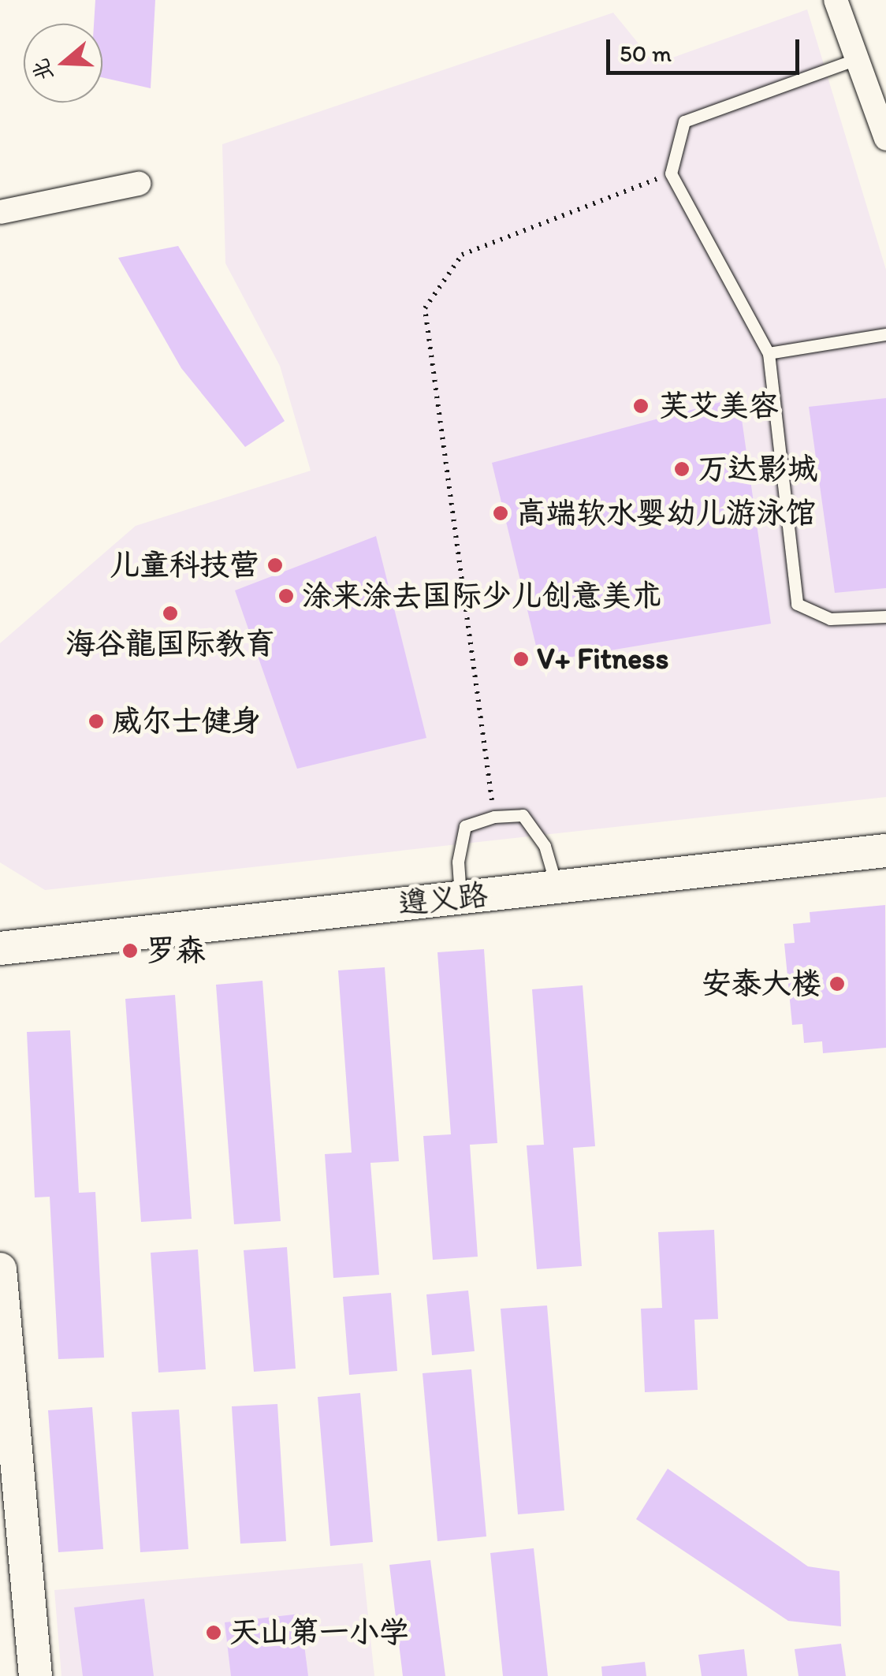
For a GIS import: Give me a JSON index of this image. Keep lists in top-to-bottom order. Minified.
{"streets":{"street":["遵义路"]},"places":["芙艾美容","万达影城","高端软水婴幼儿游泳馆","儿童科技营","涂来涂去国际少儿创意美术","海谷龍国际教育","V+ Fitness","威尔士健身","罗森","安泰大楼","天山第一小学"],"scale_bar":"50 m","north":"left"}
